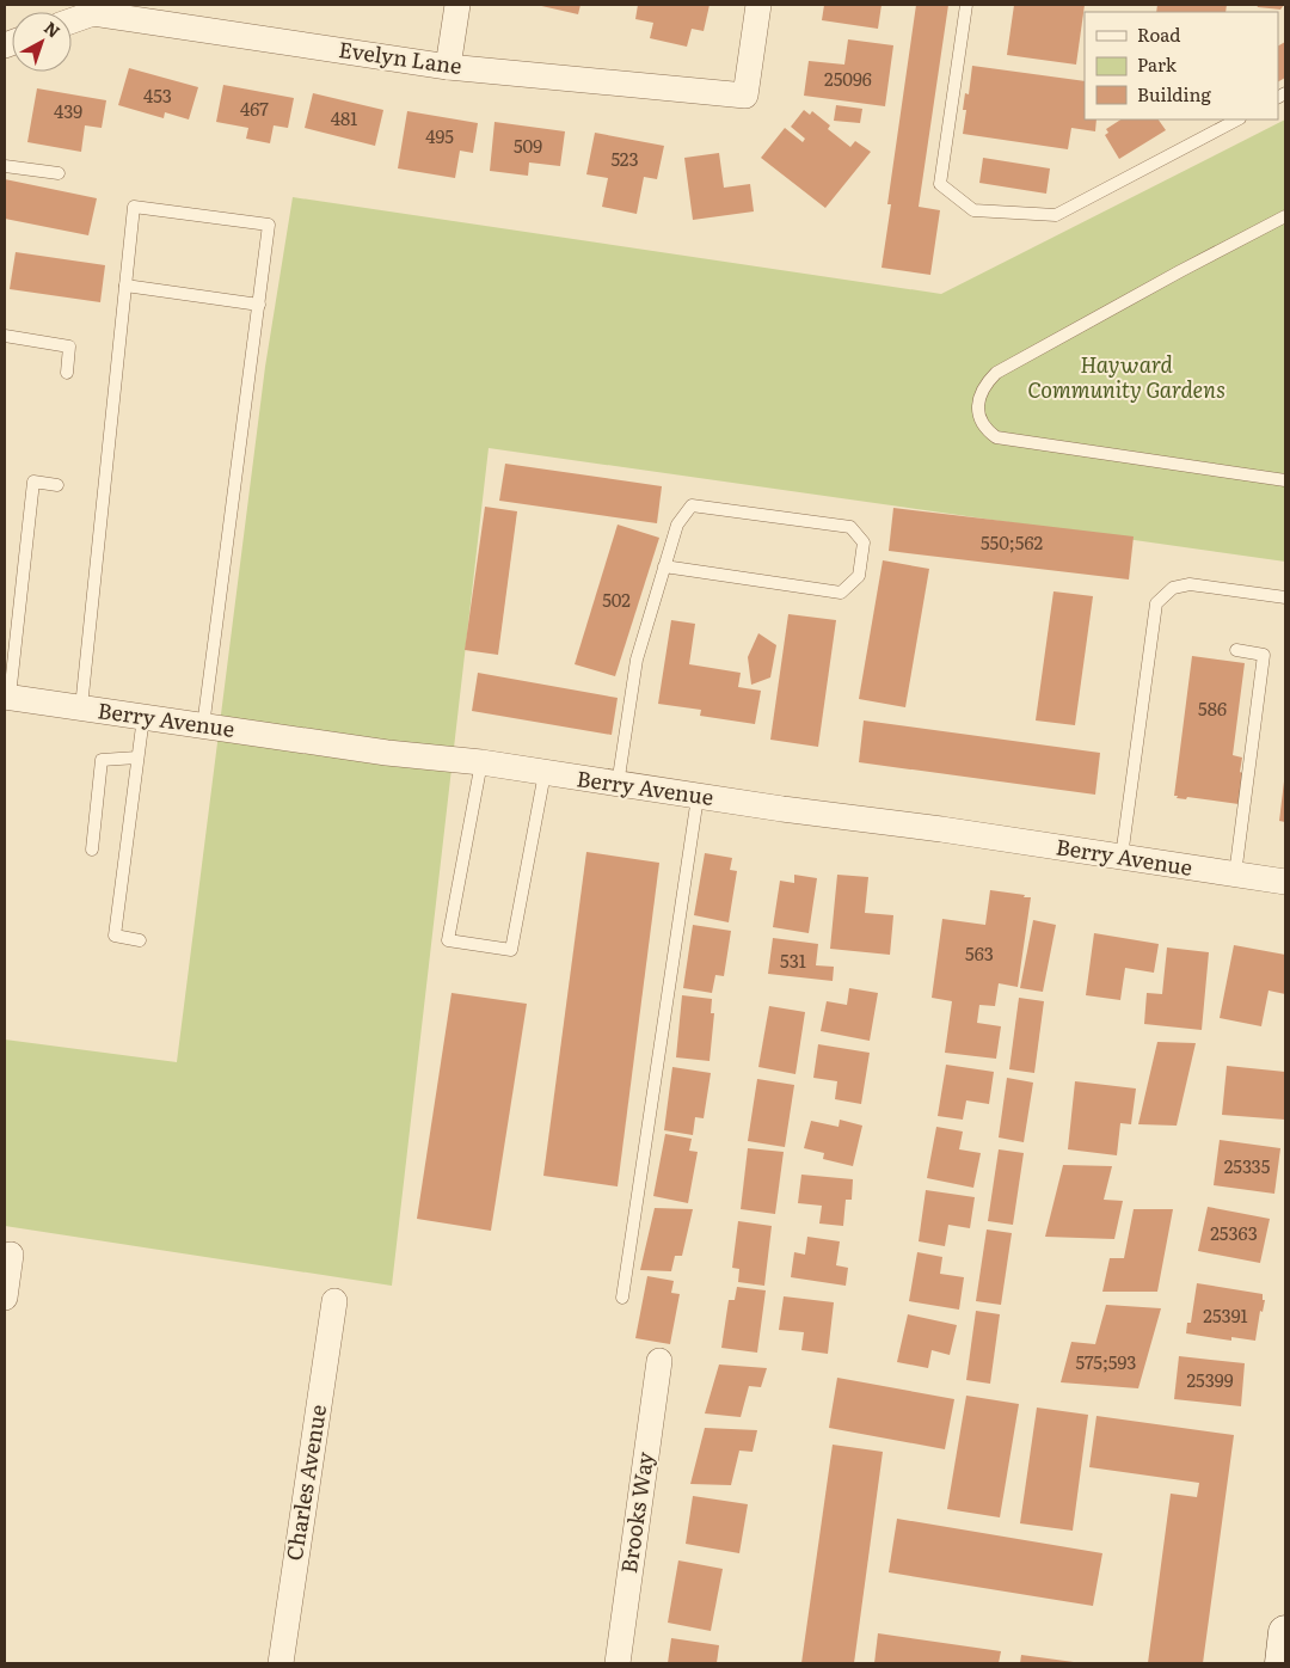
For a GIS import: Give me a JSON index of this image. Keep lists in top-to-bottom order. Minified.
{"streets":{"street":["Evelyn Lane","Berry Avenue","Charles Avenue","Brooks Way"]},"parks":["Hayward Community Gardens"],"house_numbers":["25096","453","467","439","481","495","509","523","550;562","502","586","563","531","25335","25363","25391","575;593","25399"],"legend":["Road","Park","Building"],"north":"top right"}
